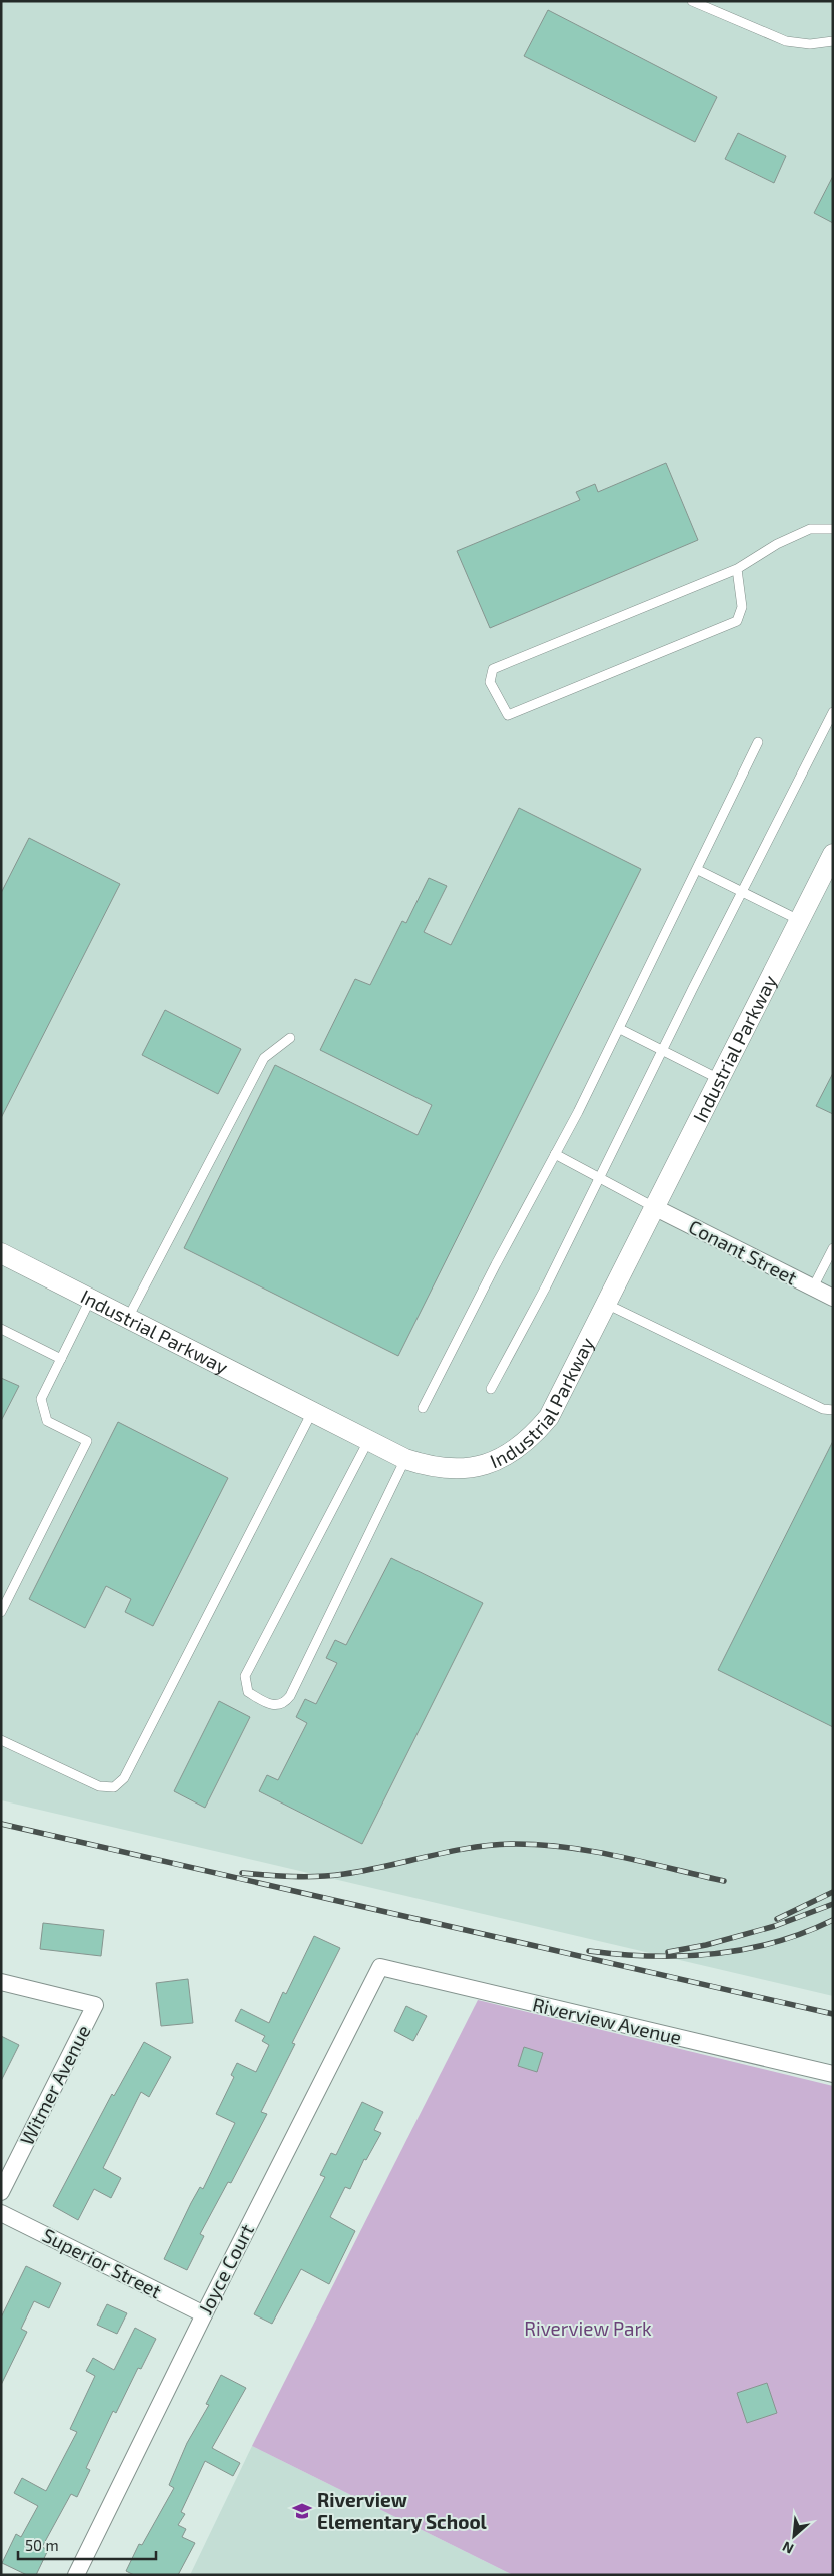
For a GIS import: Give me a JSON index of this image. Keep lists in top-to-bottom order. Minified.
{"streets":{"street":["Industrial Parkway","Conant Street","Riverview Avenue","Witmer Avenue","Superior Street","Joyce Court"]},"crossings":[["Industrial Parkway","Conant Street"],["Riverview Avenue","Joyce Court"],["Superior Street","Joyce Court"]],"parks":["Riverview Park"],"places":{"school or university":["Riverview Elementary School"]},"scale_bar":"50 m","north":"bottom left"}
